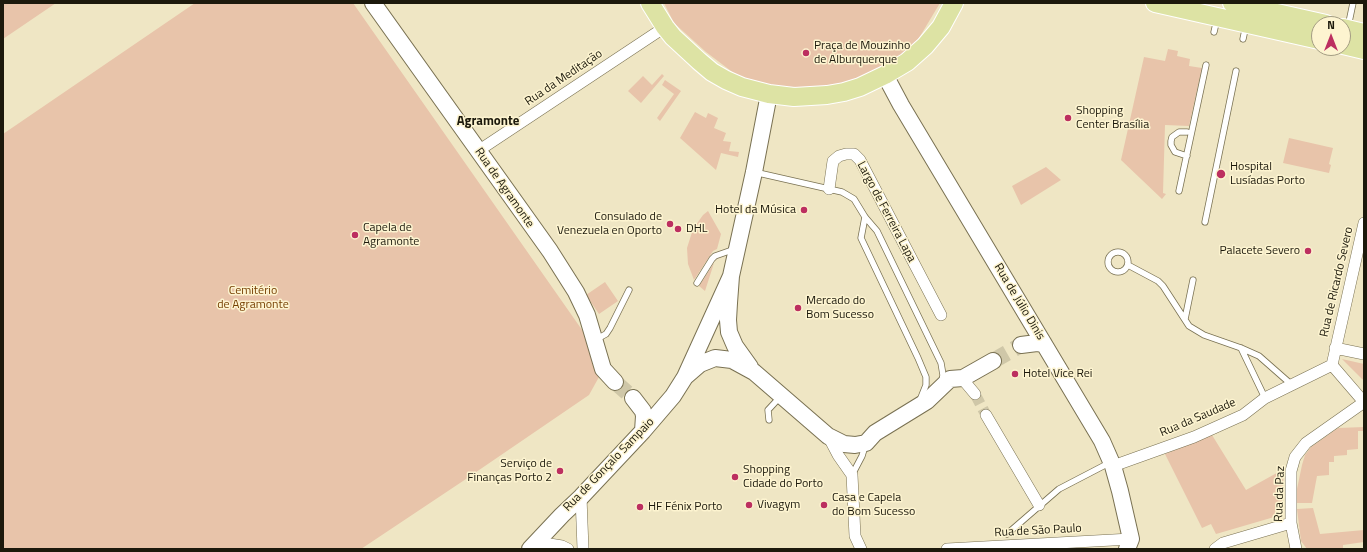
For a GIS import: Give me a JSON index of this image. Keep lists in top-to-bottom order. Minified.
{"streets":{"main road":["Rua de Agramonte","Rua de Júlio Dinis","Rua de Gonçalo Sampaio"],"street":["Rua da Meditação","Largo de Ferreira Lapa","Rua de Ricardo Severo","Rua da Saudade","Rua da Paz","Rua de São Paulo"]},"crossings":[["Rua da Meditação","Rua de Agramonte"],["Rua de Ricardo Severo","Rua da Saudade"],["Rua de Júlio Dinis","Rua da Saudade"],["Rua de Júlio Dinis","Rua de São Paulo"]],"districts":["Agramonte"],"parks":["Cemitério de Agramonte"],"places":["Praça de Mouzinho de Alburquerque","Shopping Center Brasília","Hospital Lusíadas Porto","Hotel da Música","Consulado de Venezuela en Oporto","DHL","Capela de Agramonte","Palacete Severo","Mercado do Bom Sucesso","Hotel Vice Rei","Serviço de Finanças Porto 2","Shopping Cidade do Porto","Vivagym","Casa e Capela do Bom Sucesso","HF Fénix Porto"],"north":"top"}
